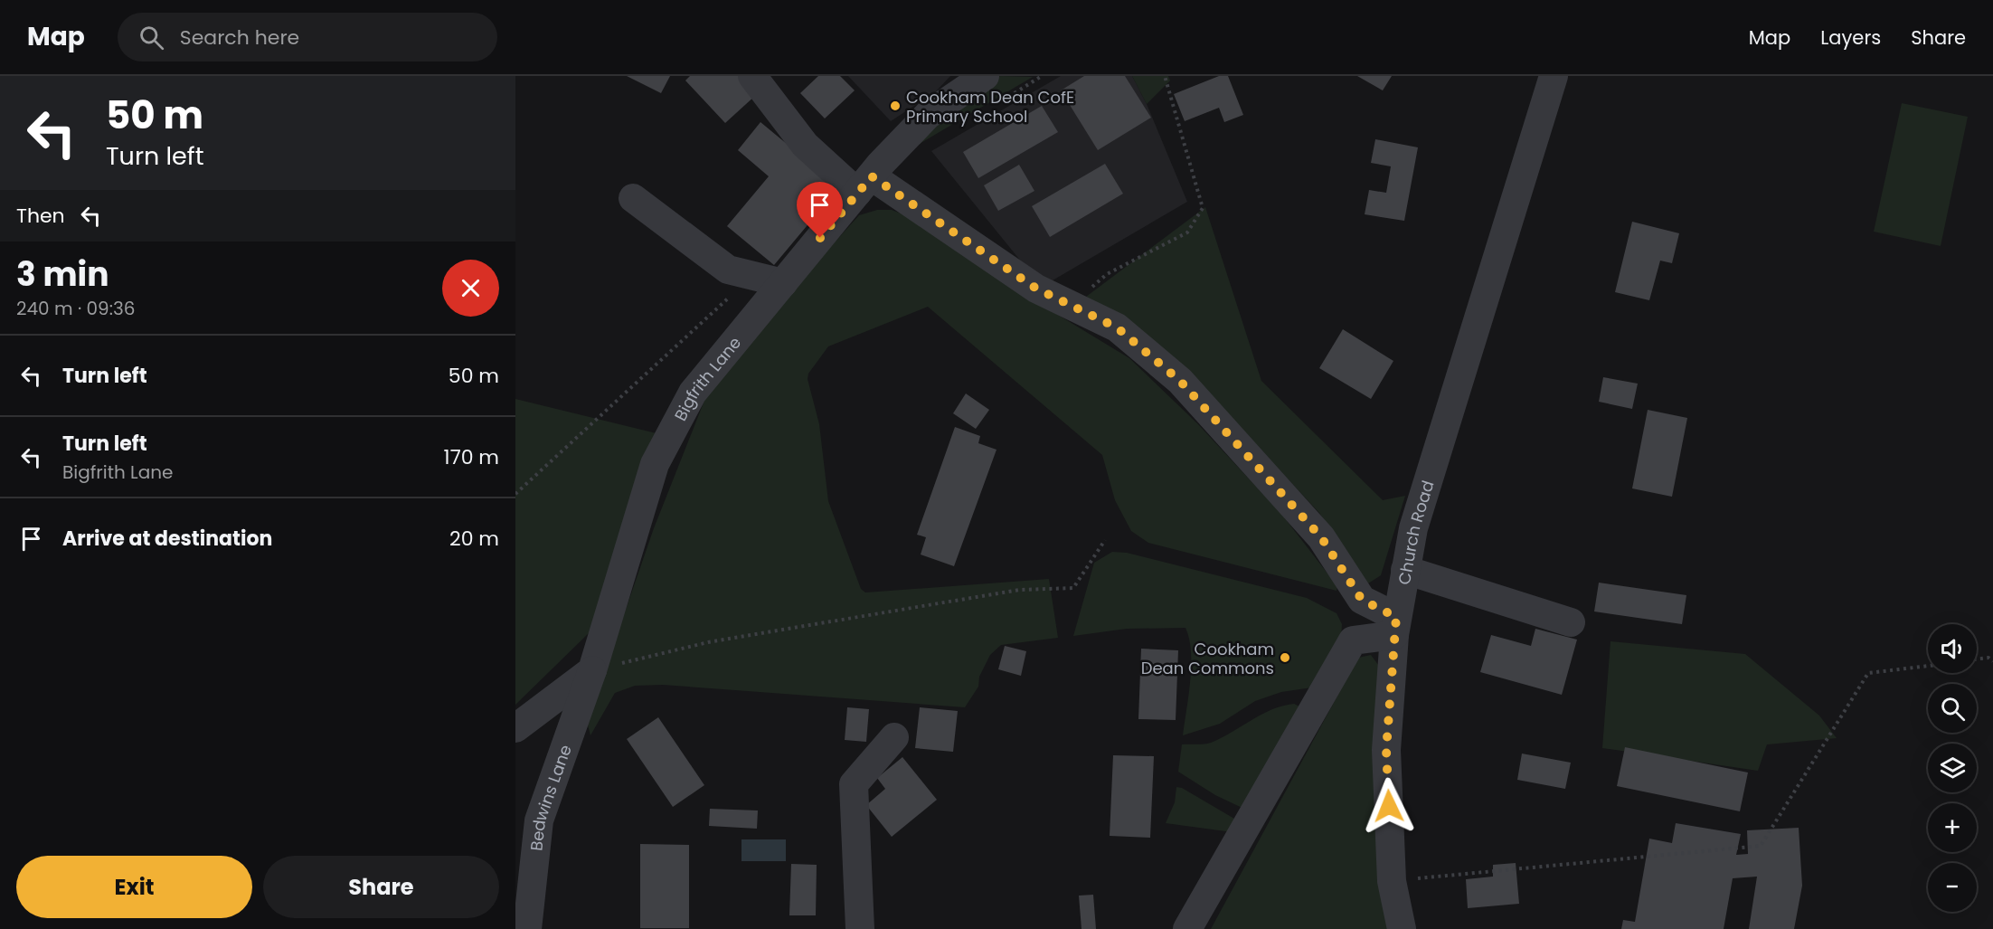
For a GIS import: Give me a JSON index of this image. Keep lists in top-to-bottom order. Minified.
{"streets":{"street":["Bigfrith Lane","Church Road","Bedwins Lane"]},"crossings":[["Bigfrith Lane","Bedwins Lane"]],"places":["Cookham Dean CofE Primary School","Cookham Dean Commons"],"page":{"header":"Map","search":"Search here","nav":["Map","Layers","Share"],"turn":["50 m","Turn left"],"then":"Then","heading":["3 min","240 m · 09:36"],"list":[{"name":"Turn left","value":"50 m"},{"name":"Turn left","note":"Bigfrith Lane","value":"170 m"},{"name":"Arrive at destination","value":"20 m"}],"map_buttons":["+","−"],"buttons":["Exit","Share"]}}
